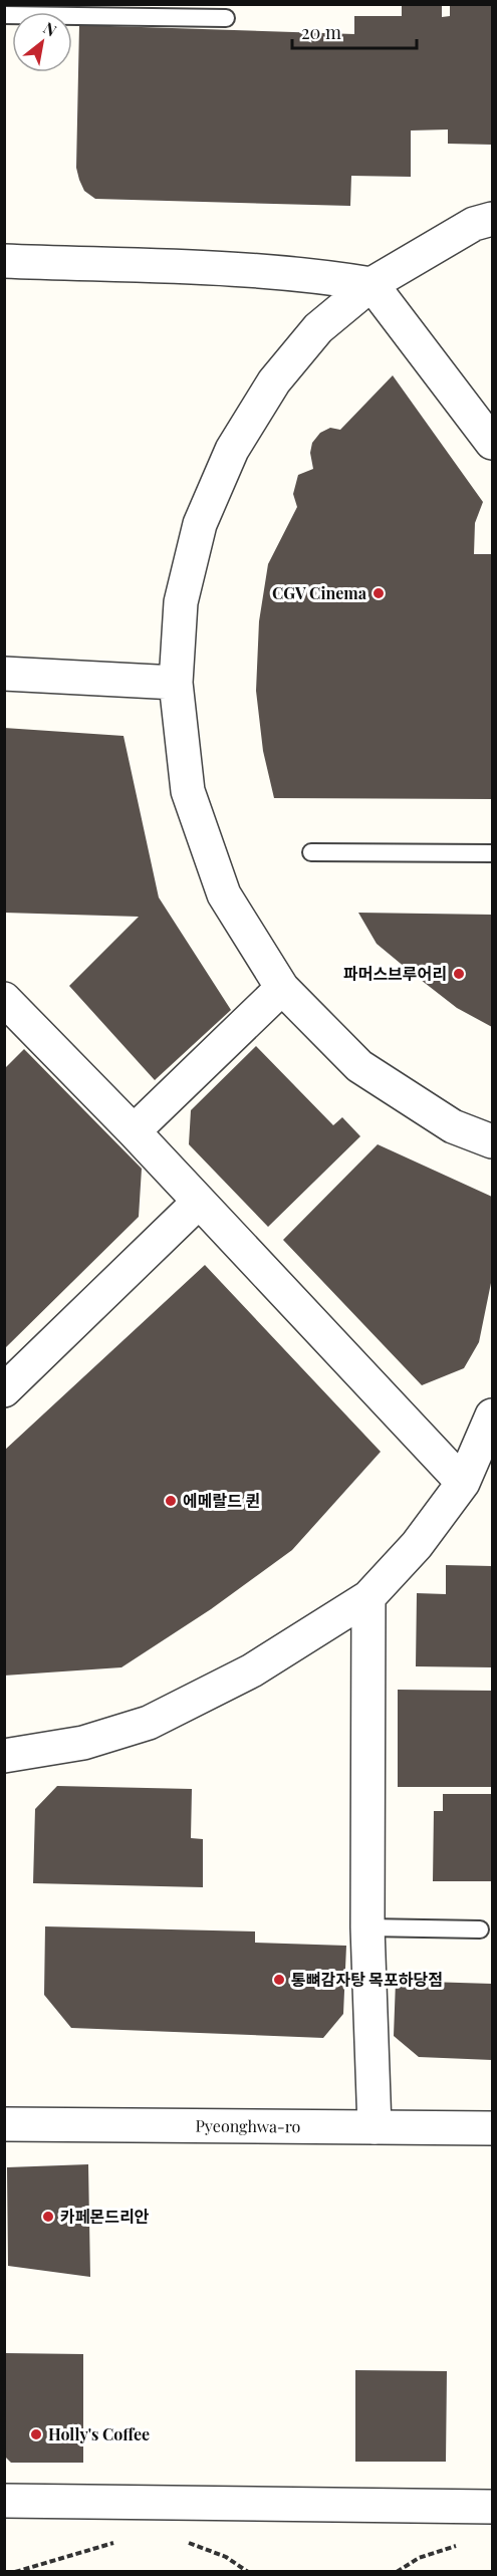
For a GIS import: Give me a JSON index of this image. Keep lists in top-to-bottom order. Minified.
{"streets":{"street":["Pyeonghwa-ro"]},"places":["CGV Cinema","파머스브루어리","에메랄드 퀸","통뼈감자탕 목포하당점","카페몬드리안","Holly's Coffee"],"scale_bar":"20 m","north":"top right"}
